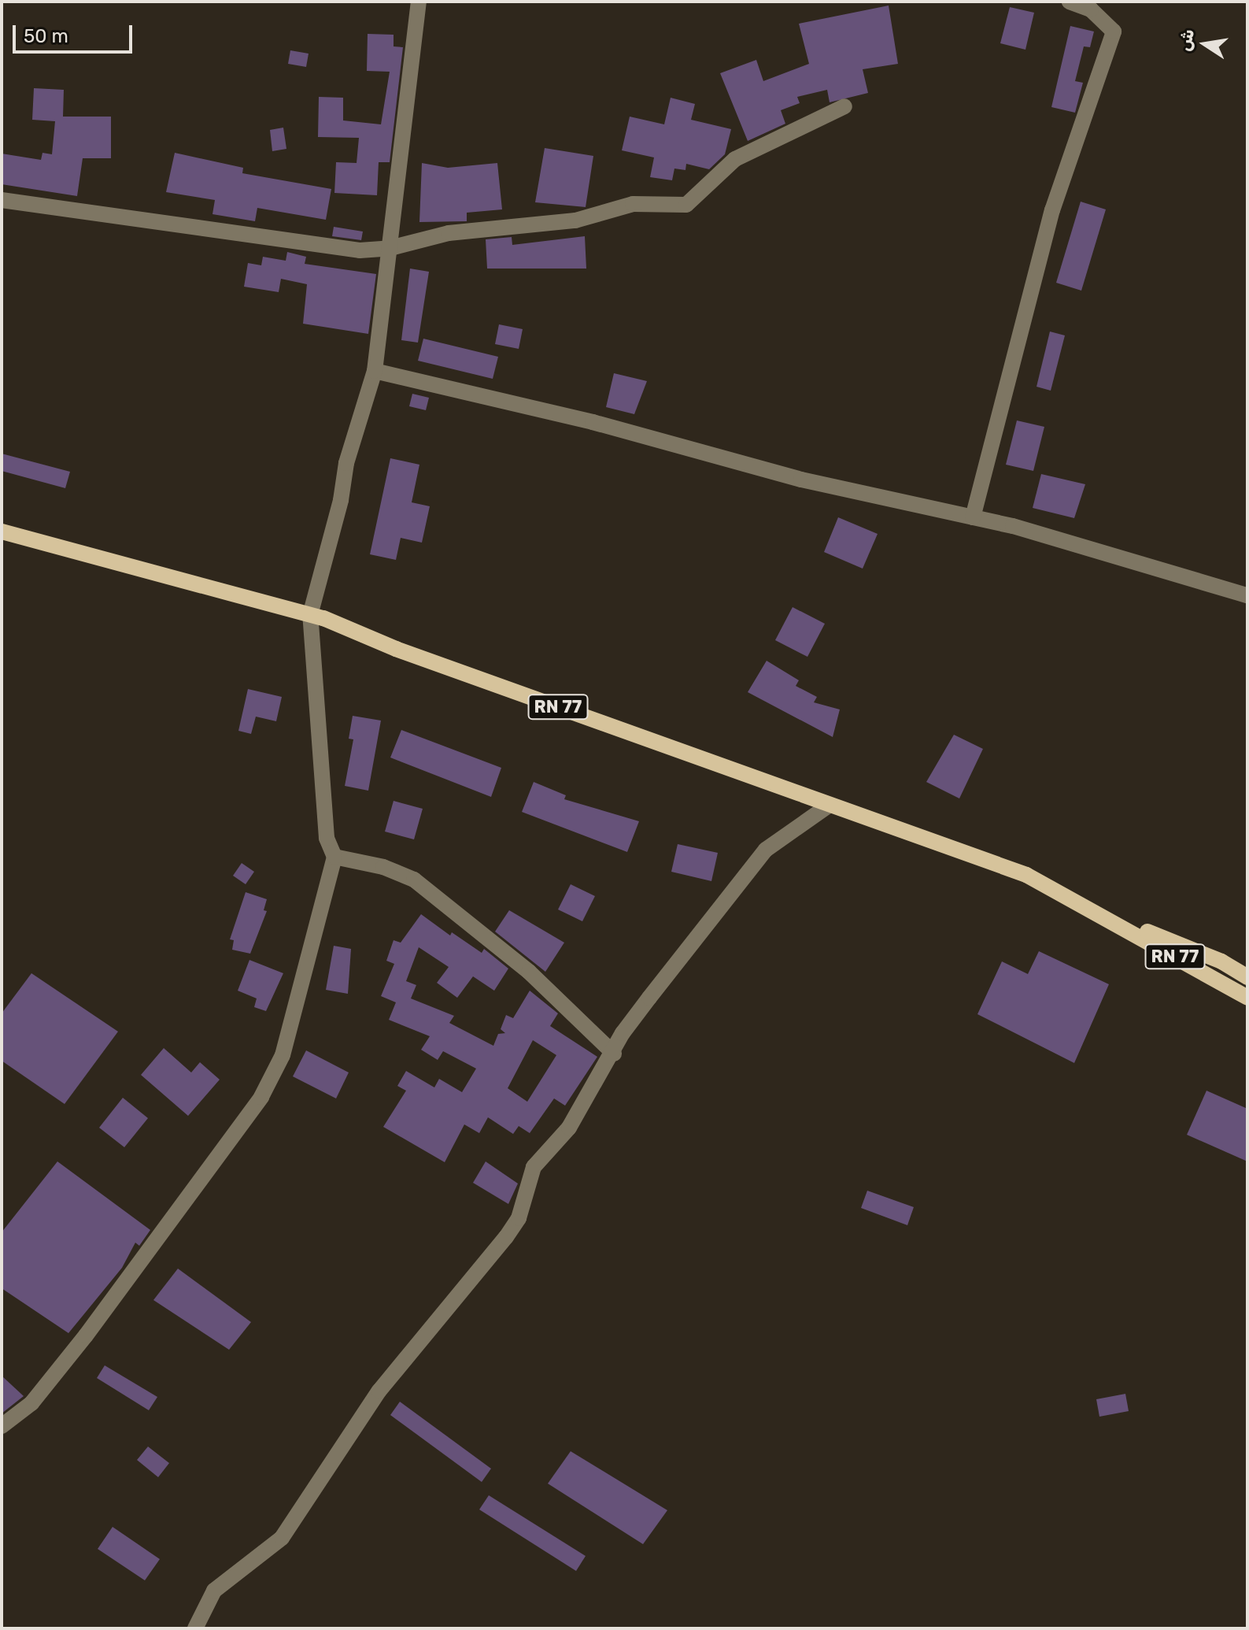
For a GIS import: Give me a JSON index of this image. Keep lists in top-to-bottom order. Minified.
{"streets":{"main road":["RN 77"]},"scale_bar":"50 m","north":"left"}
